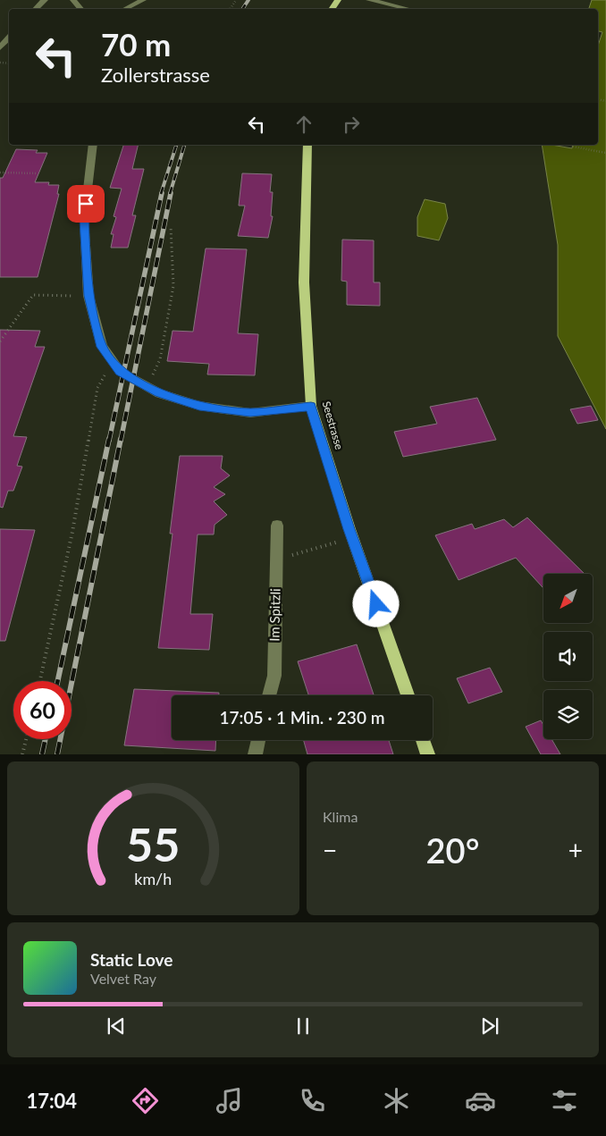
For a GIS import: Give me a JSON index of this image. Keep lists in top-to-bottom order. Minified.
{"streets":{"main road":["Seestrasse"],"street":["Im Spitzli"]},"north":"bottom left","page":{"turn":["70 m","Zollerstrasse"],"limit":"60","trip":"17:05 · 1 Min. · 230 m","tile":"Klima","heat":["−","20°","+"],"song":["Static Love","Velvet Ray"],"tabs":"17:04","gauge":["55","km/h"]}}
